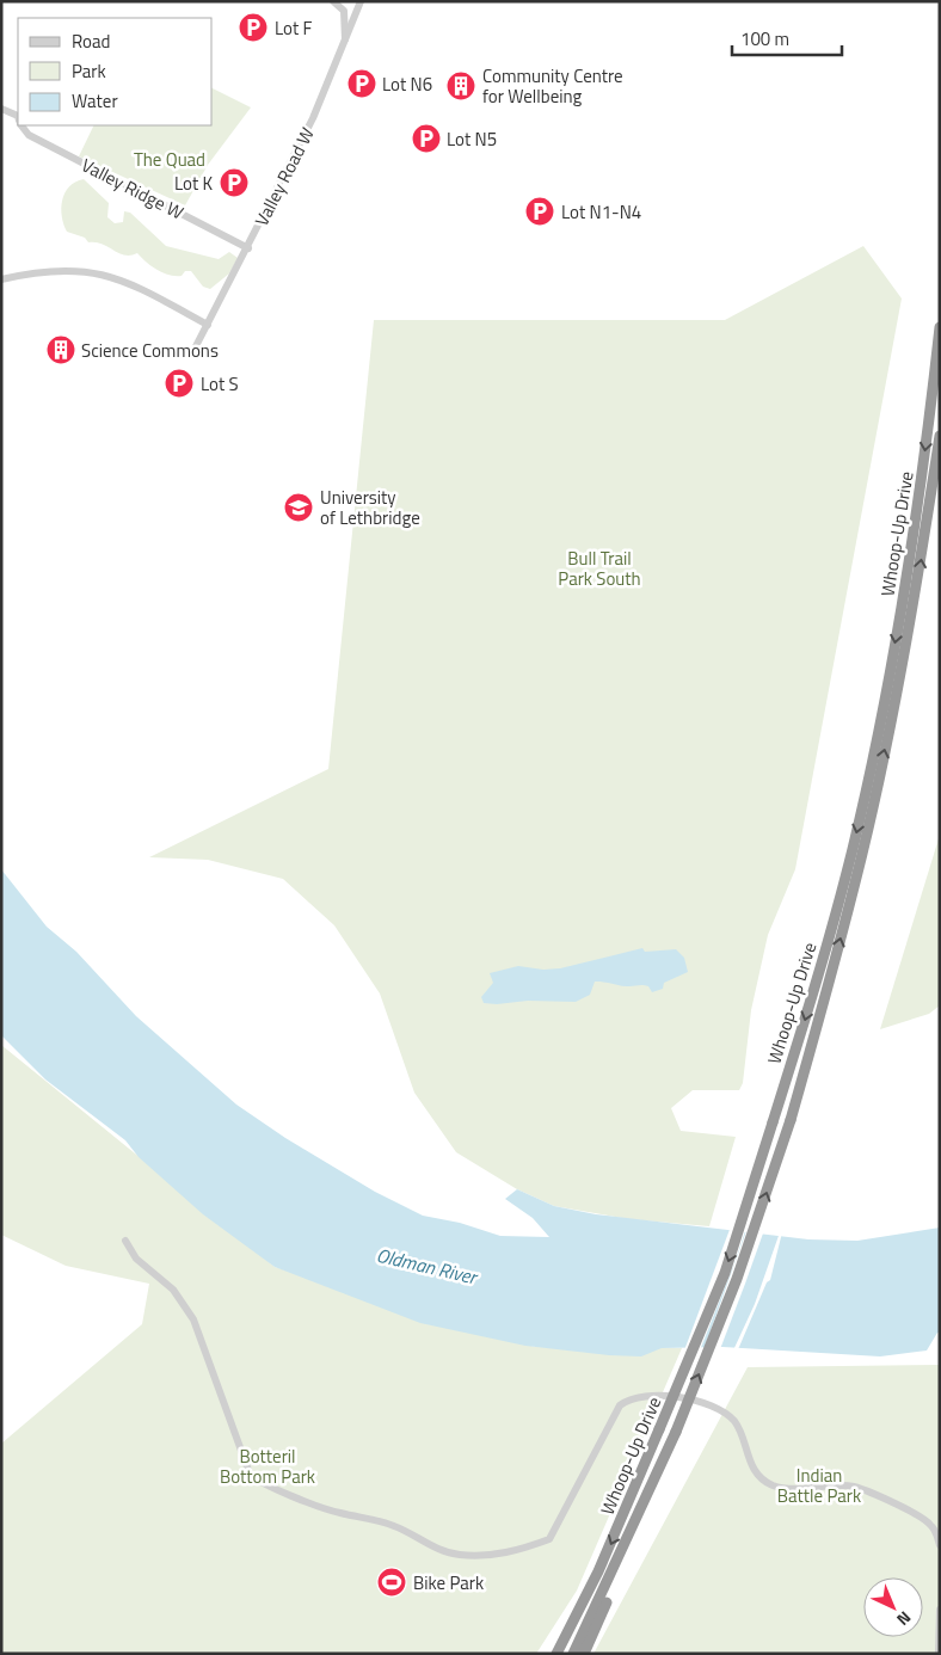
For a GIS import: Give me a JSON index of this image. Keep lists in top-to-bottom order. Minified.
{"streets":{"highway":["Whoop-Up Drive"],"street":["Valley Road W","Valley Ridge W"]},"crossings":[["Valley Road W","Valley Ridge W"]],"water":["Oldman River"],"parks":["The Quad","Bull Trail Park South","Botteril Bottom Park","Indian Battle Park"],"places":{"parking":["Lot F","Lot N6","Lot N5","Lot K","Lot N1-N4","Lot S"],"building":["Community Centre for Wellbeing","Science Commons"],"school or university":["University of Lethbridge"],"sports":["Bike Park"]},"legend":["Road","Park","Water"],"scale_bar":"100 m","north":"bottom right"}
